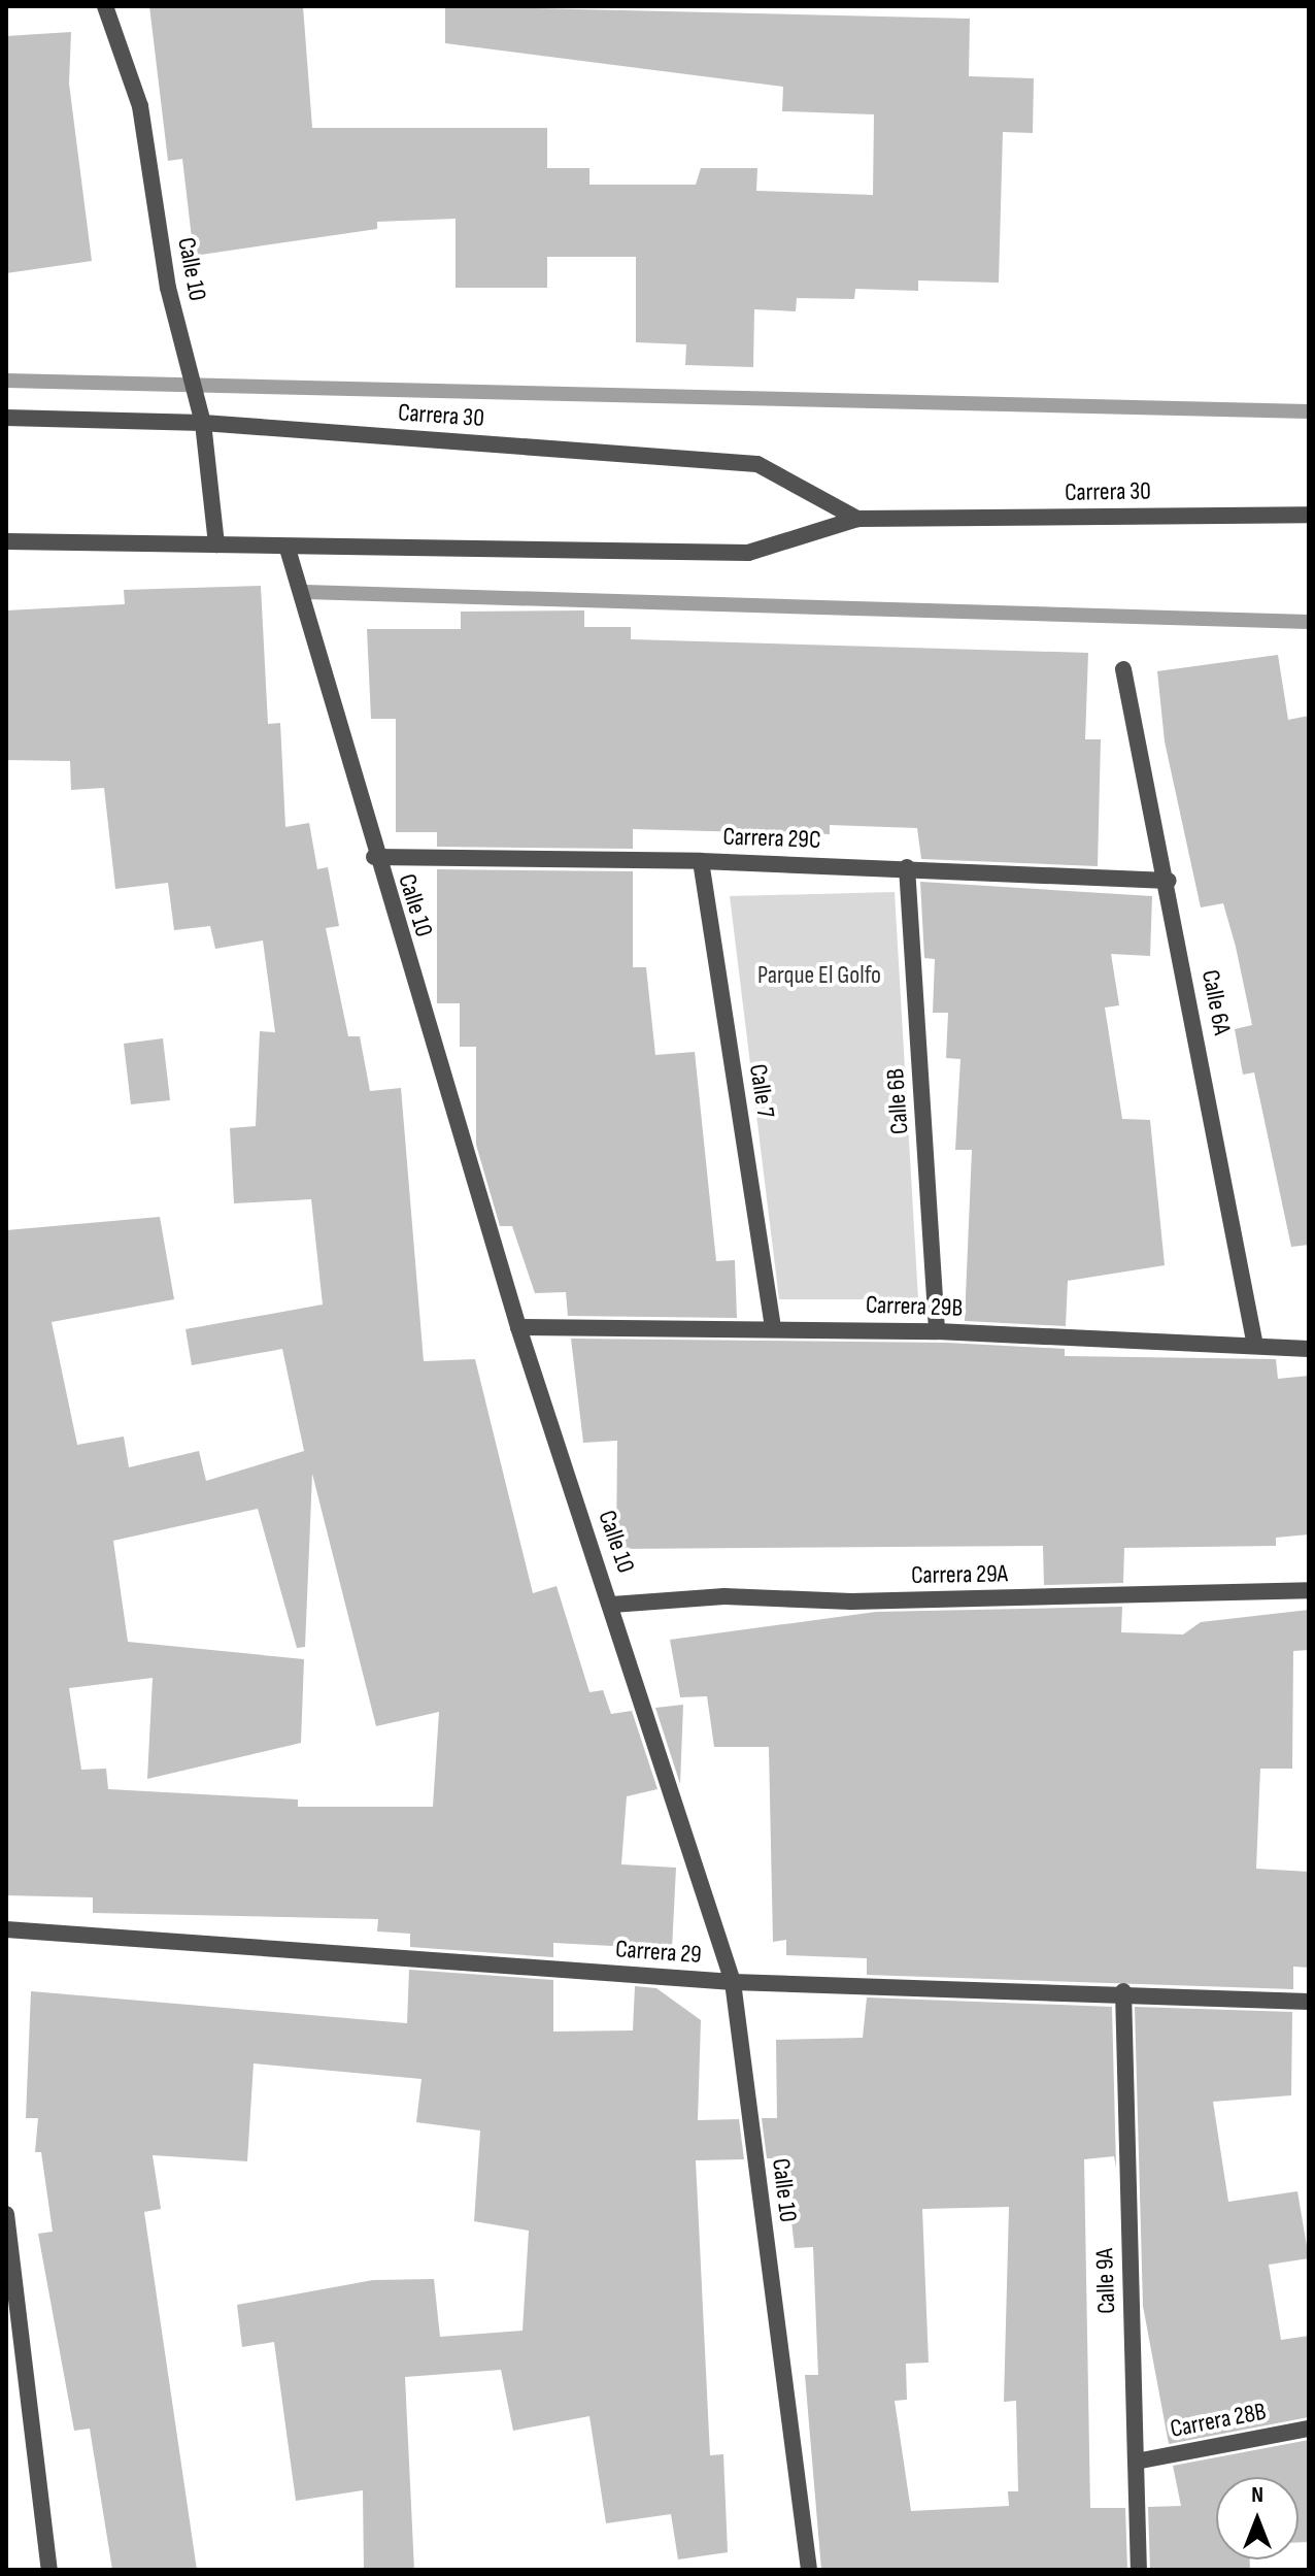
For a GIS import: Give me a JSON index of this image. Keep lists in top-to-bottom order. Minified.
{"streets":{"street":["Calle 10","Carrera 30","Carrera 29C","Calle 6A","Calle 7","Calle 6B","Carrera 29B","Carrera 29A","Carrera 29","Calle 9A","Carrera 28B"]},"crossings":[["Calle 10","Carrera 30"],["Calle 10","Carrera 29C"],["Calle 10","Carrera 29B"],["Calle 10","Carrera 29A"],["Calle 10","Carrera 29"],["Carrera 29C","Calle 6A"],["Carrera 29C","Calle 7"],["Carrera 29C","Calle 6B"],["Calle 6A","Carrera 29B"],["Calle 7","Carrera 29B"],["Calle 6B","Carrera 29B"],["Carrera 29","Calle 9A"],["Calle 9A","Carrera 28B"]],"parks":["Parque El Golfo"],"north":"top"}
